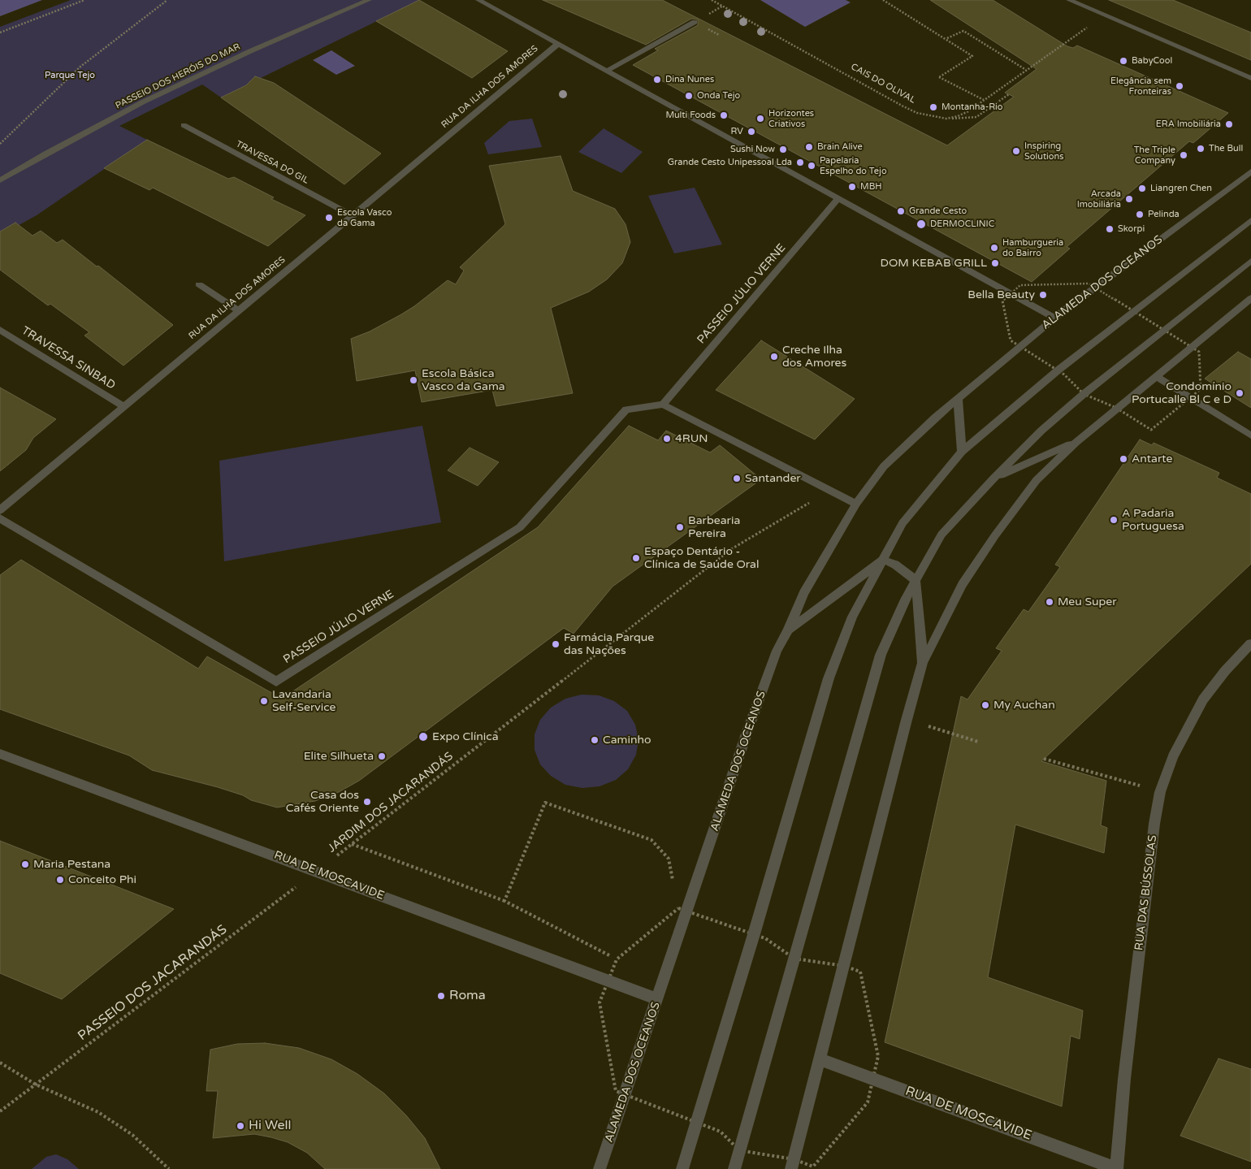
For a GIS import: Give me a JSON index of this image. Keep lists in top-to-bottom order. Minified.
{"streets":{"street":["PASSEIO DOS HERÓIS DO MAR","RUA DA ILHA DOS AMORES","TRAVESSA DO GIL","ALAMEDA DOS OCEANOS","PASSEIO JÚLIO VERNE","TRAVESSA SINBAD","RUA DE MOSCAVIDE","RUA DAS BÚSSOLAS"],"path":["CAIS DO OLIVAL","JARDIM DOS JACARANDÁS","PASSEIO DOS JACARANDÁS"]},"crossings":[["RUA DA ILHA DOS AMORES","TRAVESSA DO GIL"],["RUA DA ILHA DOS AMORES","TRAVESSA SINBAD"],["ALAMEDA DOS OCEANOS","RUA DE MOSCAVIDE"],["JARDIM DOS JACARANDÁS","RUA DE MOSCAVIDE"],["JARDIM DOS JACARANDÁS","PASSEIO DOS JACARANDÁS"],["RUA DE MOSCAVIDE","RUA DAS BÚSSOLAS"],["RUA DE MOSCAVIDE","PASSEIO DOS JACARANDÁS"]],"parks":["Parque Tejo"],"places":["BabyCool","Dina Nunes","Elegância sem Fronteiras","Onda Tejo","Montanha-Rio","Multi Foods","Horizontes Criativos","ERA Imobiliária","RV","Brain Alive","The Bull","Sushi Now","Inspiring Solutions","The Triple Company","Grande Cesto Unipessoal Lda","Papelaria Espelho do Tejo","MBH","Liangren Chen","Arcada Imobiliária","Grande Cesto","Pelinda","Escola Vasco da Gama","DERMOCLINIC","Skorpi","Hamburgueria do Bairro","DOM KEBAB GRILL","Bella Beauty","Creche Ilha dos Amores","Escola Básica Vasco da Gama","Condomínio Portucalle Bl C e D","4RUN","Antarte","Santander","A Padaria Portuguesa","Barbearia Pereira","Espaço Dentário - Clínica de Saúde Oral","Meu Super","Farmácia Parque das Nações","Lavandaria Self-Service","My Auchan","Expo Clínica","Caminho","Elite Silhueta","Casa dos Cafés Oriente","Maria Pestana","Conceito Phi","Roma","Hi Well"]}
